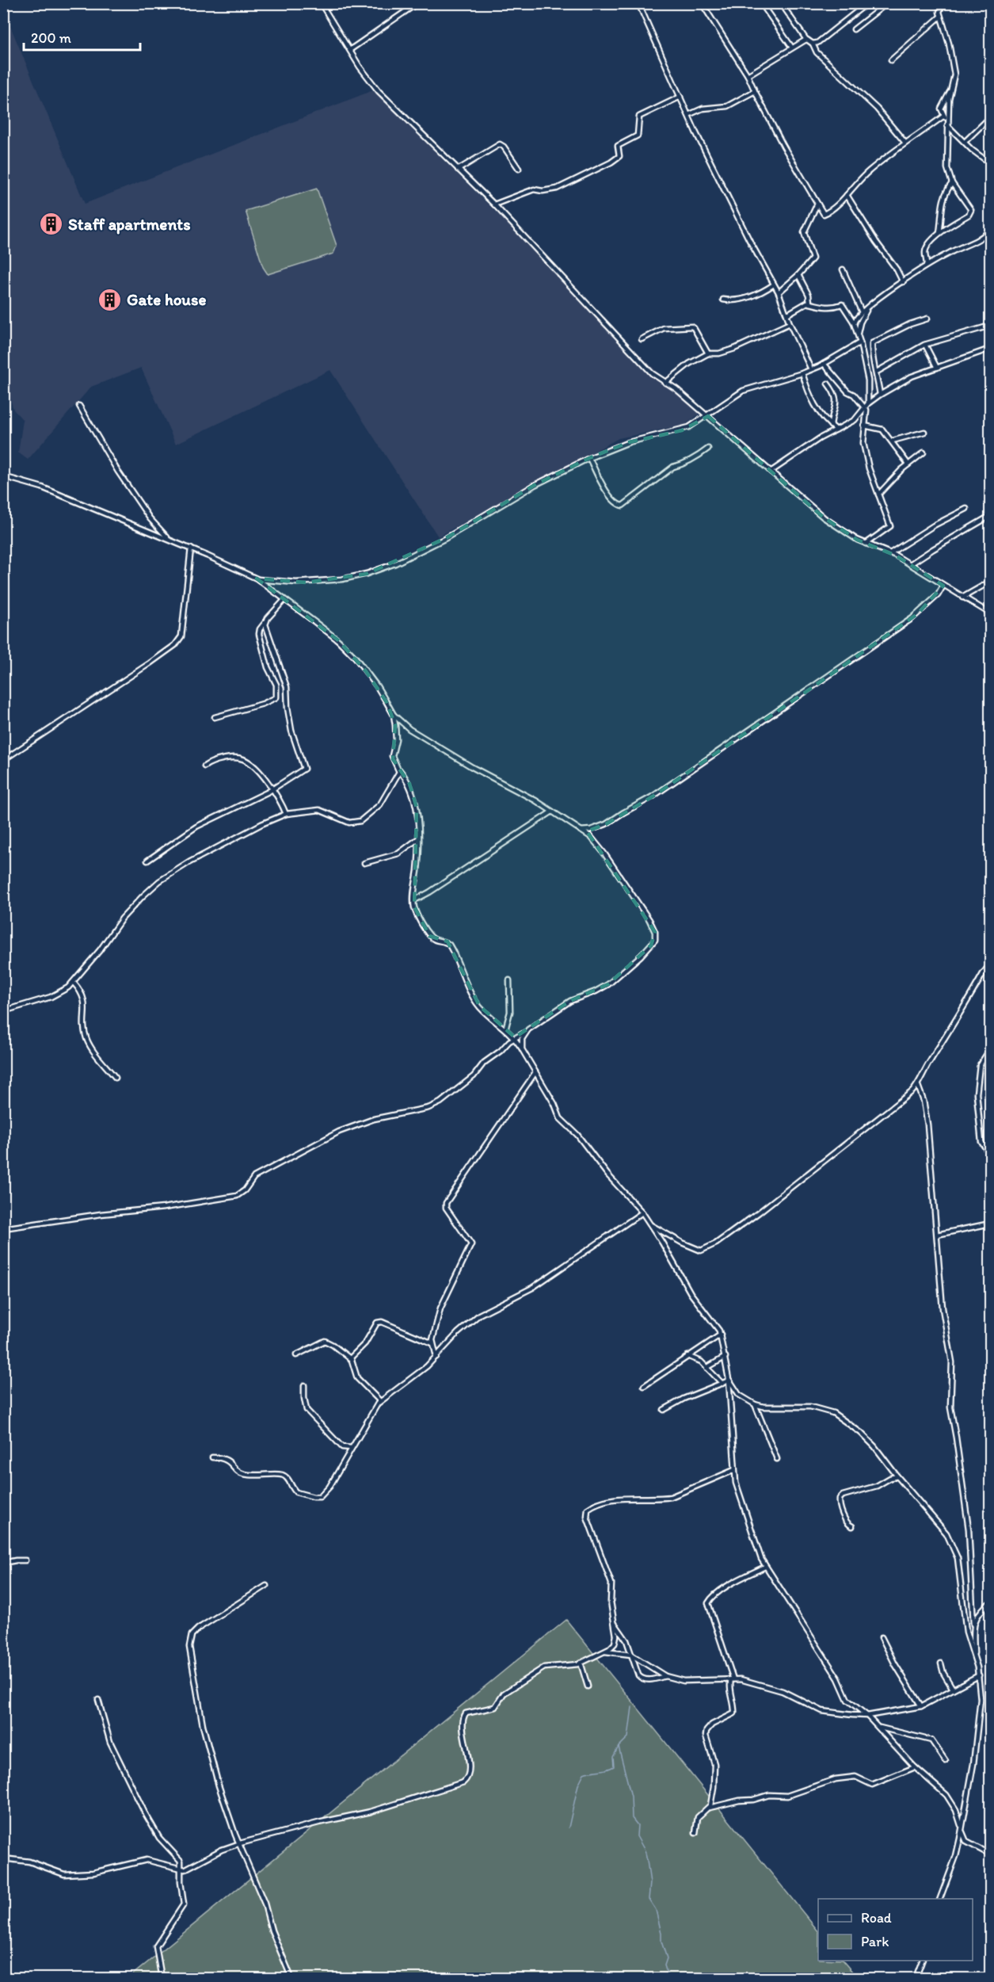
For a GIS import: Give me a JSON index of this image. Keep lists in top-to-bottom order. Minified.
{"places":{"building":["Staff apartments","Gate house"]},"legend":["Road","Park"],"scale_bar":"200 m"}
